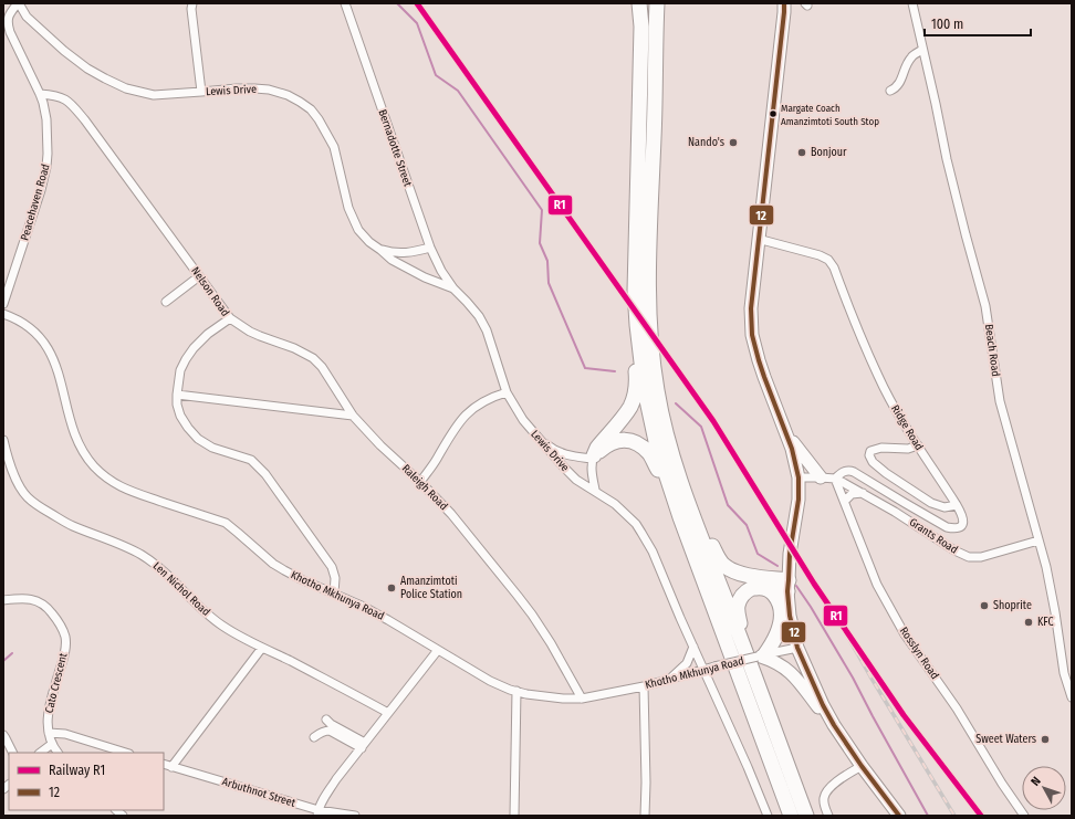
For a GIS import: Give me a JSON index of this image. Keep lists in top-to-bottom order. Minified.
{"streets":{"street":["Lewis Drive","Bernadotte Street","Peacehaven Road","Nelson Road","Beach Road","Ridge Road","Raleigh Road","Grants Road","Len Nichol Road","Khotho Mkhunya Road","Rosslyn Road","Cato Crescent","Arbuthnot Street"]},"crossings":[["Lewis Drive","Bernadotte Street"],["Lewis Drive","Peacehaven Road"],["Lewis Drive","Khotho Mkhunya Road"],["Peacehaven Road","Nelson Road"],["Nelson Road","Raleigh Road"],["Nelson Road","Khotho Mkhunya Road"],["Beach Road","Grants Road"],["Ridge Road","Grants Road"],["Ridge Road","Rosslyn Road"],["Raleigh Road","Khotho Mkhunya Road"],["Grants Road","Rosslyn Road"]],"places":["Margate Coach Amanzimtoti South Stop","Nando's","Bonjour","Amanzimtoti Police Station","Shoprite","KFC","Sweet Waters"],"lines":["rail line R1","transit line 12"],"legend":["Railway R1","12"],"scale_bar":"100 m","north":"top left"}
